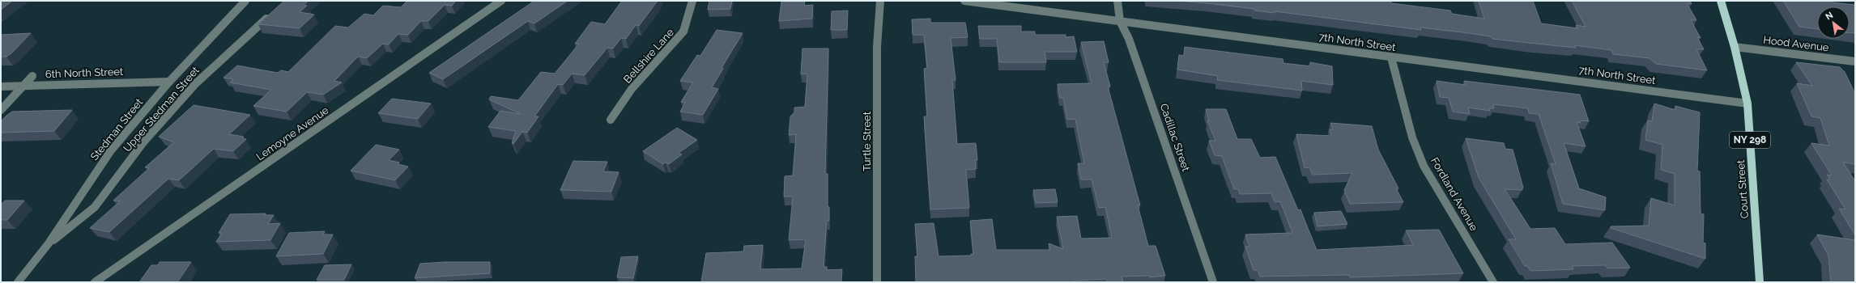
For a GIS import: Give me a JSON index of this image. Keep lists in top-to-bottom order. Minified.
{"streets":{"main road":["NY 298","Court Street"],"street":["7th North Street","Hood Avenue","Bellshire Lane","6th North Street","Upper Stedman Street","Stedman Street","Lemoyne Avenue","Cadillac Street","Turtle Street","Fordland Avenue"]},"crossings":[["7th North Street","Cadillac Street"],["7th North Street","Court Street"],["7th North Street","Fordland Avenue"],["Hood Avenue","Court Street"],["6th North Street","Stedman Street"],["Upper Stedman Street","Stedman Street"]],"north":"top left"}
